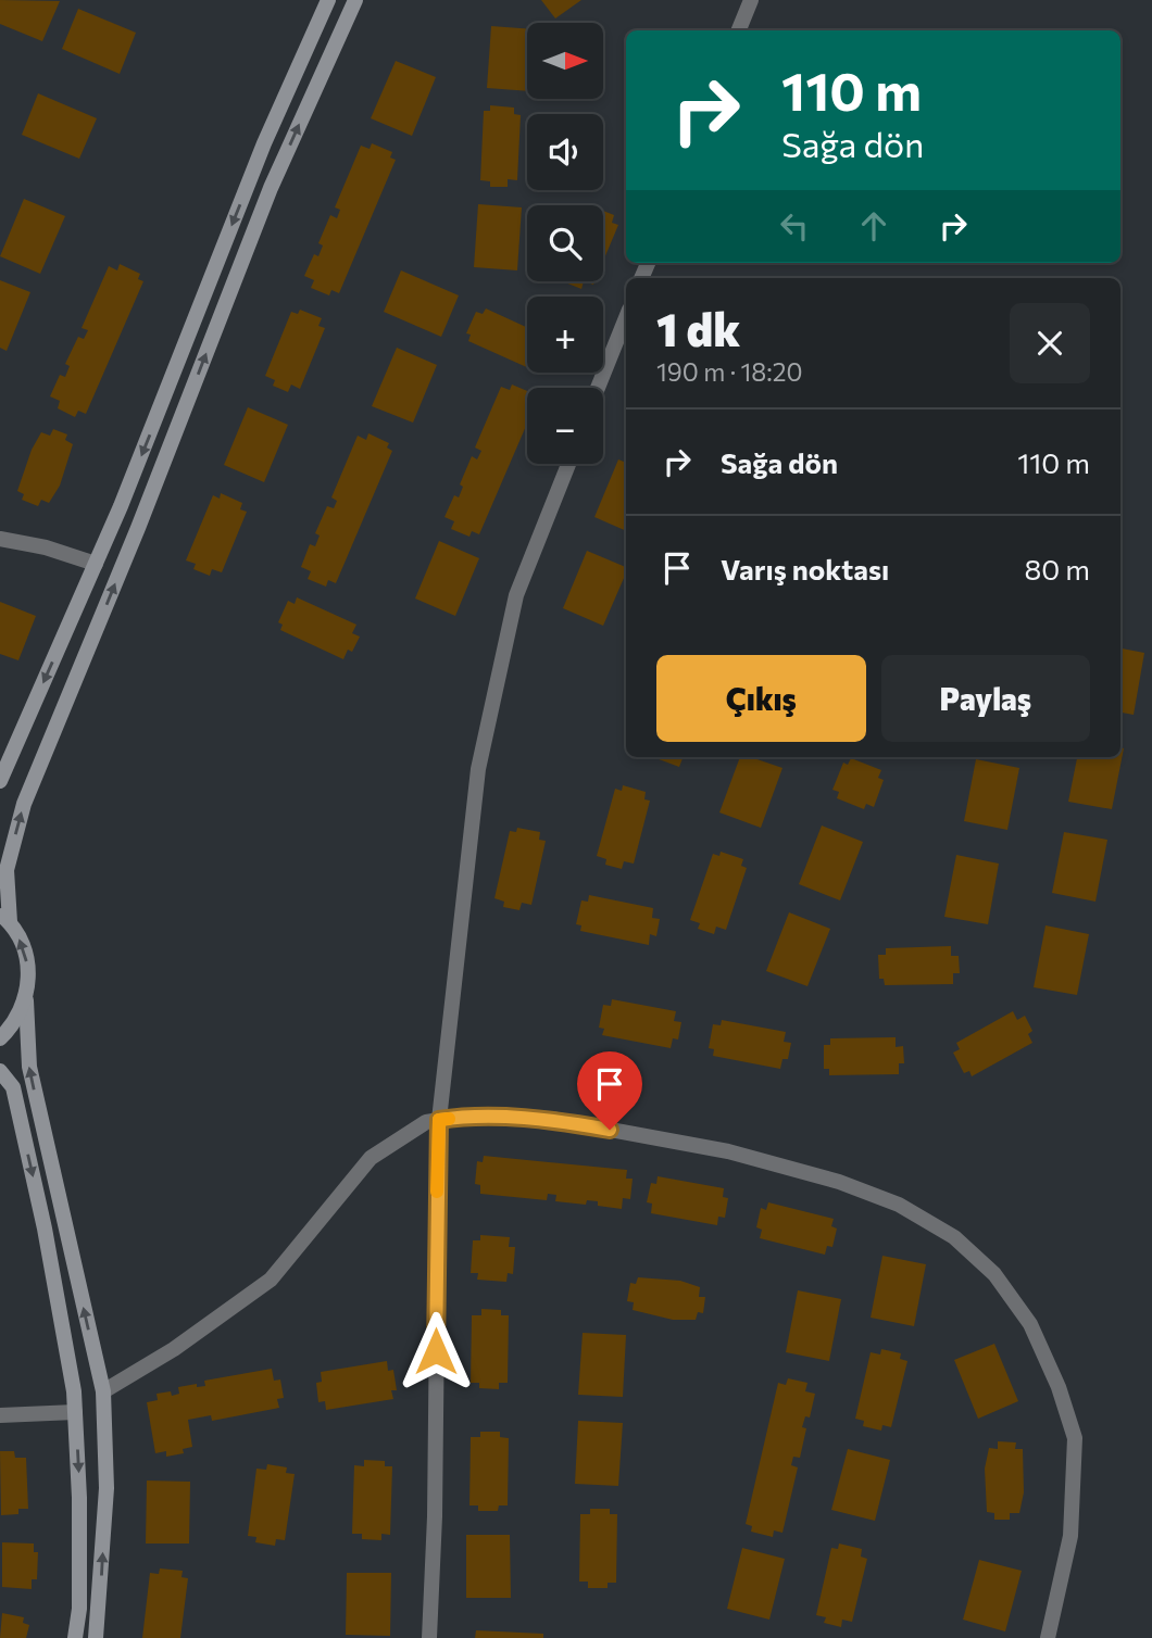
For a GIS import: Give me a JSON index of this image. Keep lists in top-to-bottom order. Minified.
{"north":"right","page":{"map_buttons":["+","−"],"turn":["110 m","Sağa dön"],"heading":["1 dk","190 m · 18:20"],"list":[{"name":"Sağa dön","value":"110 m"},{"name":"Varış noktası","value":"80 m"}],"buttons":["Çıkış","Paylaş"]}}
